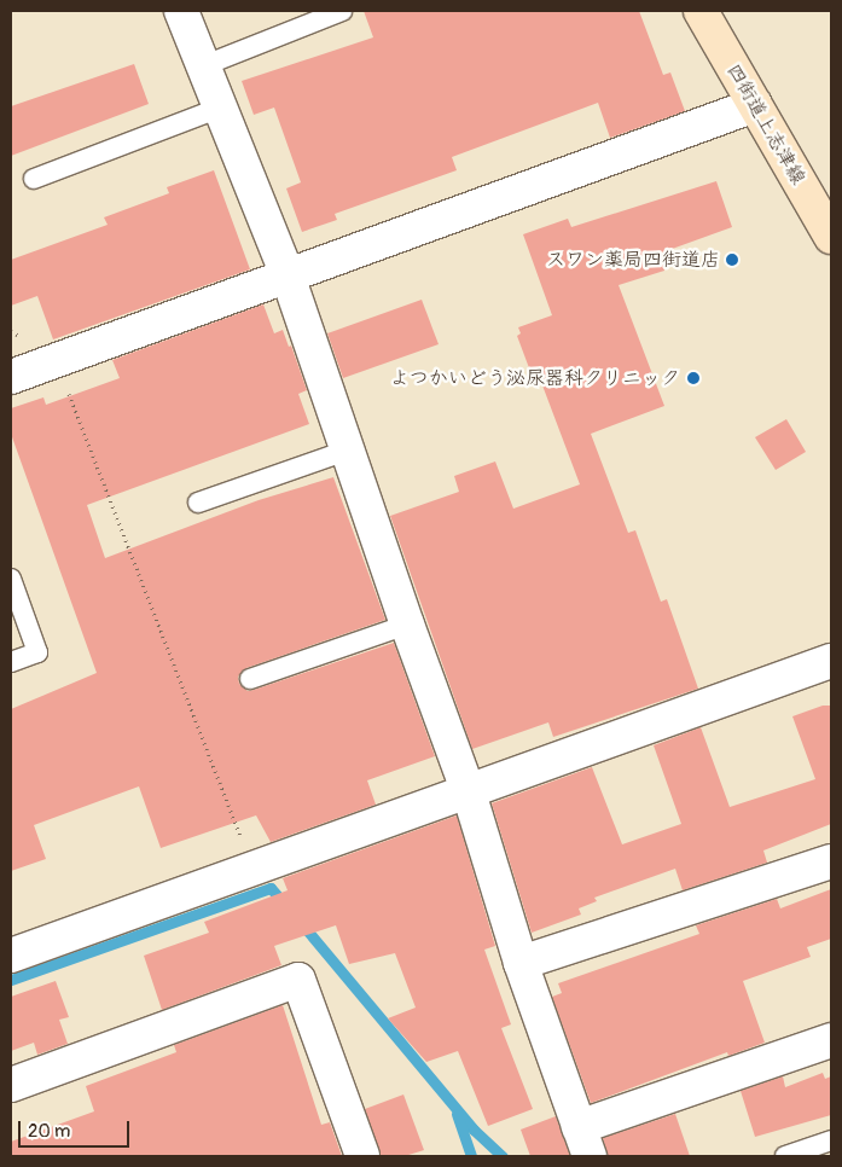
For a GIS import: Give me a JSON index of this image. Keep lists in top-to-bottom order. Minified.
{"streets":{"main road":["四街道上志津線"]},"places":["スワン薬局四街道店","よつかいどう泌尿器科クリニック"],"scale_bar":"20 m"}
